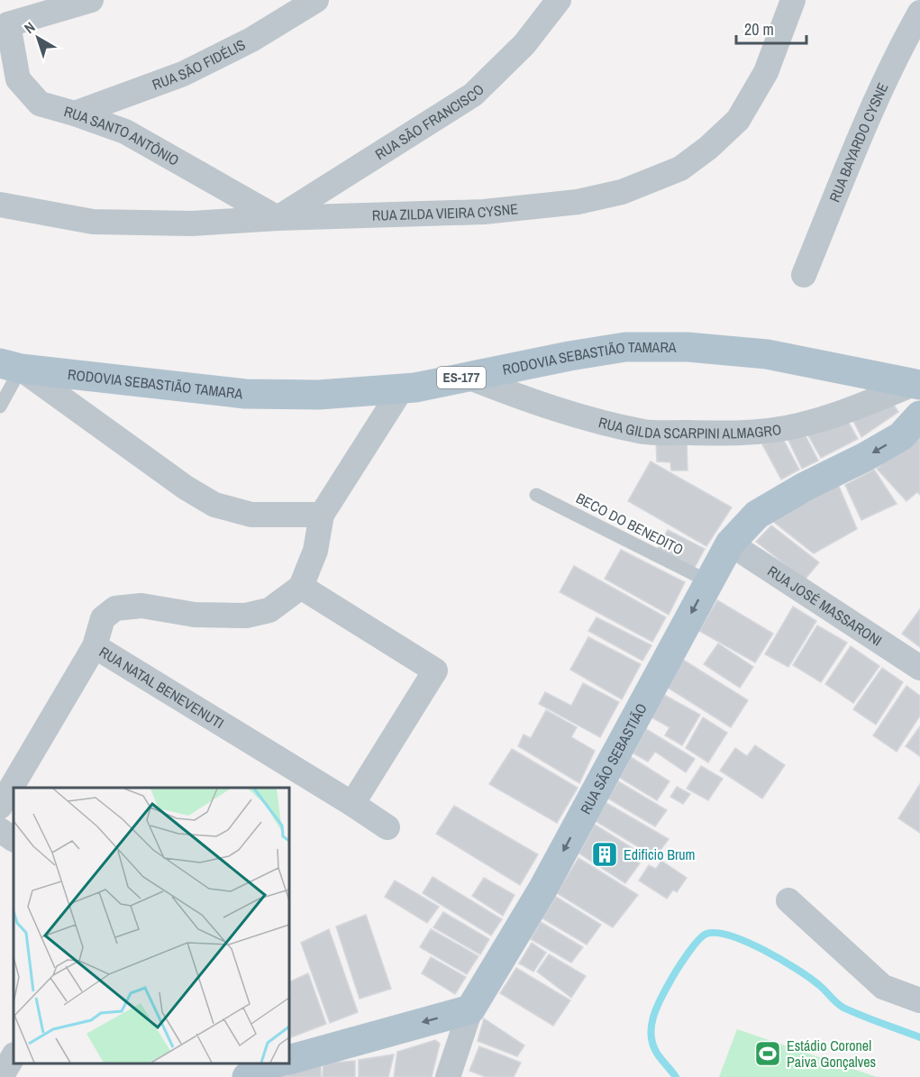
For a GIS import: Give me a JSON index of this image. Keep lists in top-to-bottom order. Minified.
{"streets":{"main road":["RODOVIA SEBASTIÃO TAMARA","ES-177","RUA SÃO SEBASTIÃO"],"street":["RUA SÃO FIDÉLIS","RUA SÃO FRANCISCO","RUA SANTO ANTÔNIO","RUA BAYARDO CYSNE","RUA ZILDA VIEIRA CYSNE","RUA GILDA SCARPINI ALMAGRO","RUA JOSÉ MASSARONI","RUA NATAL BENEVENUTI"],"lane":["BECO DO BENEDITO"]},"crossings":[["RUA SÃO FIDÉLIS","RUA SANTO ANTÔNIO"],["RUA SÃO FRANCISCO","RUA SANTO ANTÔNIO"],["RUA SÃO FRANCISCO","RUA ZILDA VIEIRA CYSNE"],["RUA SANTO ANTÔNIO","RUA ZILDA VIEIRA CYSNE"],["RODOVIA SEBASTIÃO TAMARA","RUA GILDA SCARPINI ALMAGRO"],["BECO DO BENEDITO","RUA SÃO SEBASTIÃO"],["RUA JOSÉ MASSARONI","RUA SÃO SEBASTIÃO"]],"one_way":["RUA SÃO SEBASTIÃO"],"places":{"building":["Edificio Brum"],"sports":["Estádio Coronel Paiva Gonçalves"]},"scale_bar":"20 m","north":"top left"}
